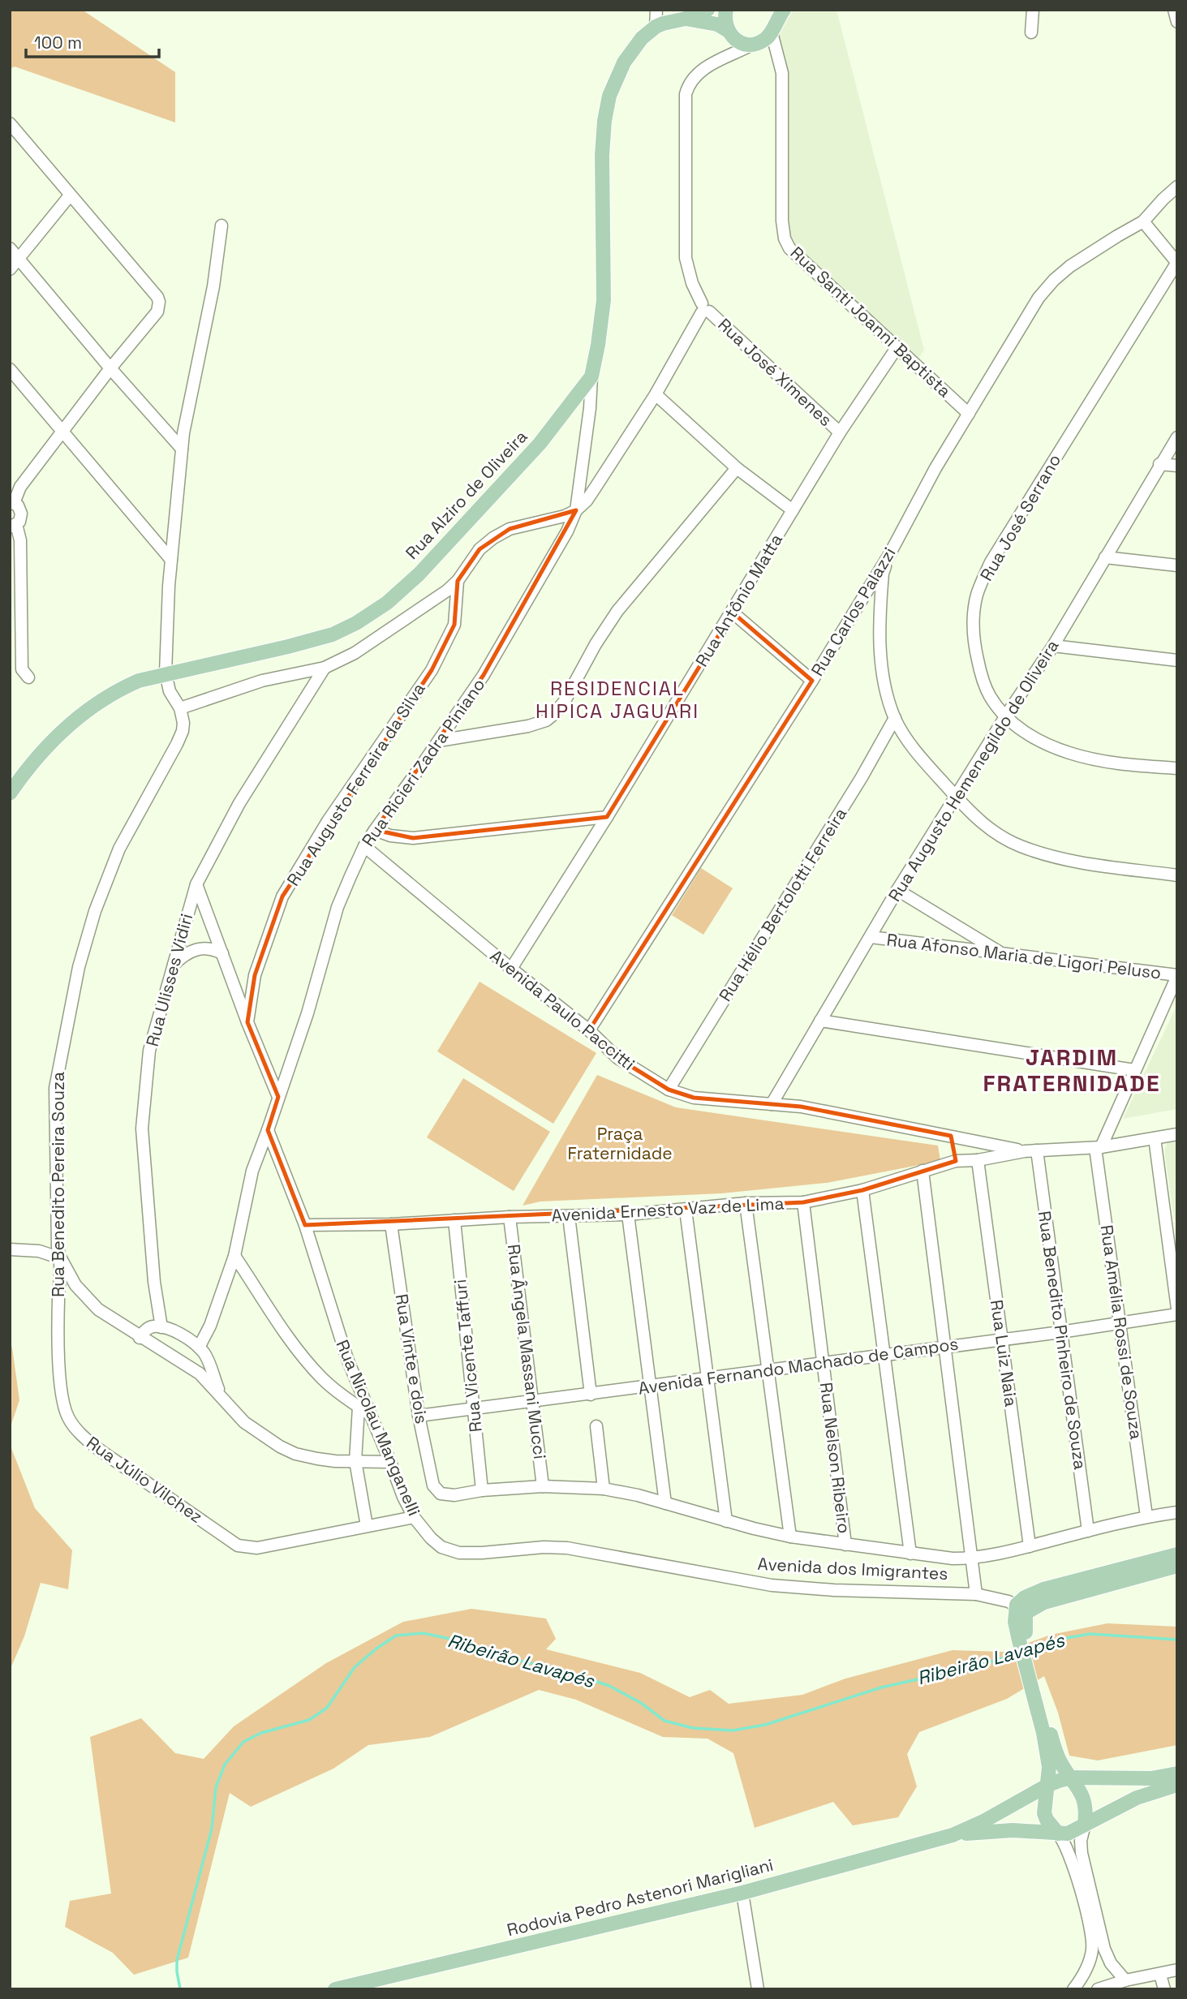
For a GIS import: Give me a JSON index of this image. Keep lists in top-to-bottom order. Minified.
{"streets":{"main road":["Rua Alziro de Oliveira","Rodovia Pedro Astenori Marigliani"],"street":["Rua Santi Joanni Baptista","Rua José Ximenes","Rua José Serrano","Rua Antônio Matta","Rua Carlos Palazzi","Rua Ricieri Zadra Piniano","Rua Augusto Hemenegildo de Oliveira","Rua Augusto Ferreira da Silva","Rua Hélio Bertolotti Ferreira","Rua Afonso Maria de Ligori Peluso","Rua Ulisses Vidiri","Avenida Paulo Paccitti","Rua Benedito Pereira Souza","Avenida Ernesto Vaz de Lima","Rua Amélia Rossi de Souza","Rua Benedito Pinheiro de Souza","Rua Ângela Massani Mucci","Rua Luiz Naia","Rua Vicente Taffuri","Rua Vinte e dois","Avenida Fernando Machado de Campos","Rua Nicolau Manganelli","Rua Nelson Ribeiro","Rua Júlio Vilchez","Avenida dos Imigrantes"]},"crossings":[["Rua Santi Joanni Baptista","Rua Antônio Matta"],["Rua Santi Joanni Baptista","Rua Carlos Palazzi"],["Rua José Ximenes","Rua Antônio Matta"],["Rua Alziro de Oliveira","Rua Ricieri Zadra Piniano"],["Rua Alziro de Oliveira","Rua Benedito Pereira Souza"],["Rua José Serrano","Rua Augusto Hemenegildo de Oliveira"],["Rua Antônio Matta","Avenida Paulo Paccitti"],["Rua Carlos Palazzi","Avenida Paulo Paccitti"],["Rua Ricieri Zadra Piniano","Avenida Paulo Paccitti"],["Rua Ricieri Zadra Piniano","Rua Nicolau Manganelli"],["Rua Augusto Hemenegildo de Oliveira","Rua Afonso Maria de Ligori Peluso"],["Rua Augusto Hemenegildo de Oliveira","Avenida Paulo Paccitti"],["Rua Hélio Bertolotti Ferreira","Avenida Paulo Paccitti"],["Avenida Paulo Paccitti","Avenida Ernesto Vaz de Lima"],["Rua Benedito Pereira Souza","Rua Júlio Vilchez"],["Avenida Ernesto Vaz de Lima","Rua Ângela Massani Mucci"],["Avenida Ernesto Vaz de Lima","Rua Luiz Naia"],["Avenida Ernesto Vaz de Lima","Rua Vicente Taffuri"],["Avenida Ernesto Vaz de Lima","Rua Vinte e dois"],["Avenida Ernesto Vaz de Lima","Rua Nicolau Manganelli"],["Avenida Ernesto Vaz de Lima","Rua Nelson Ribeiro"],["Rua Amélia Rossi de Souza","Avenida Fernando Machado de Campos"],["Rua Benedito Pinheiro de Souza","Avenida Fernando Machado de Campos"],["Rua Ângela Massani Mucci","Avenida Fernando Machado de Campos"],["Rua Luiz Naia","Avenida Fernando Machado de Campos"],["Rua Vicente Taffuri","Rua Vinte e dois"],["Rua Vicente Taffuri","Avenida Fernando Machado de Campos"],["Rua Vinte e dois","Avenida Fernando Machado de Campos"],["Avenida Fernando Machado de Campos","Rua Nelson Ribeiro"],["Rua Nicolau Manganelli","Avenida dos Imigrantes"]],"districts":["RESIDENCIAL HIPICA JAGUARI","JARDIM FRATERNIDADE"],"water":["Ribeirão Lavapés"],"parks":["Praça Fraternidade"],"scale_bar":"100 m"}
